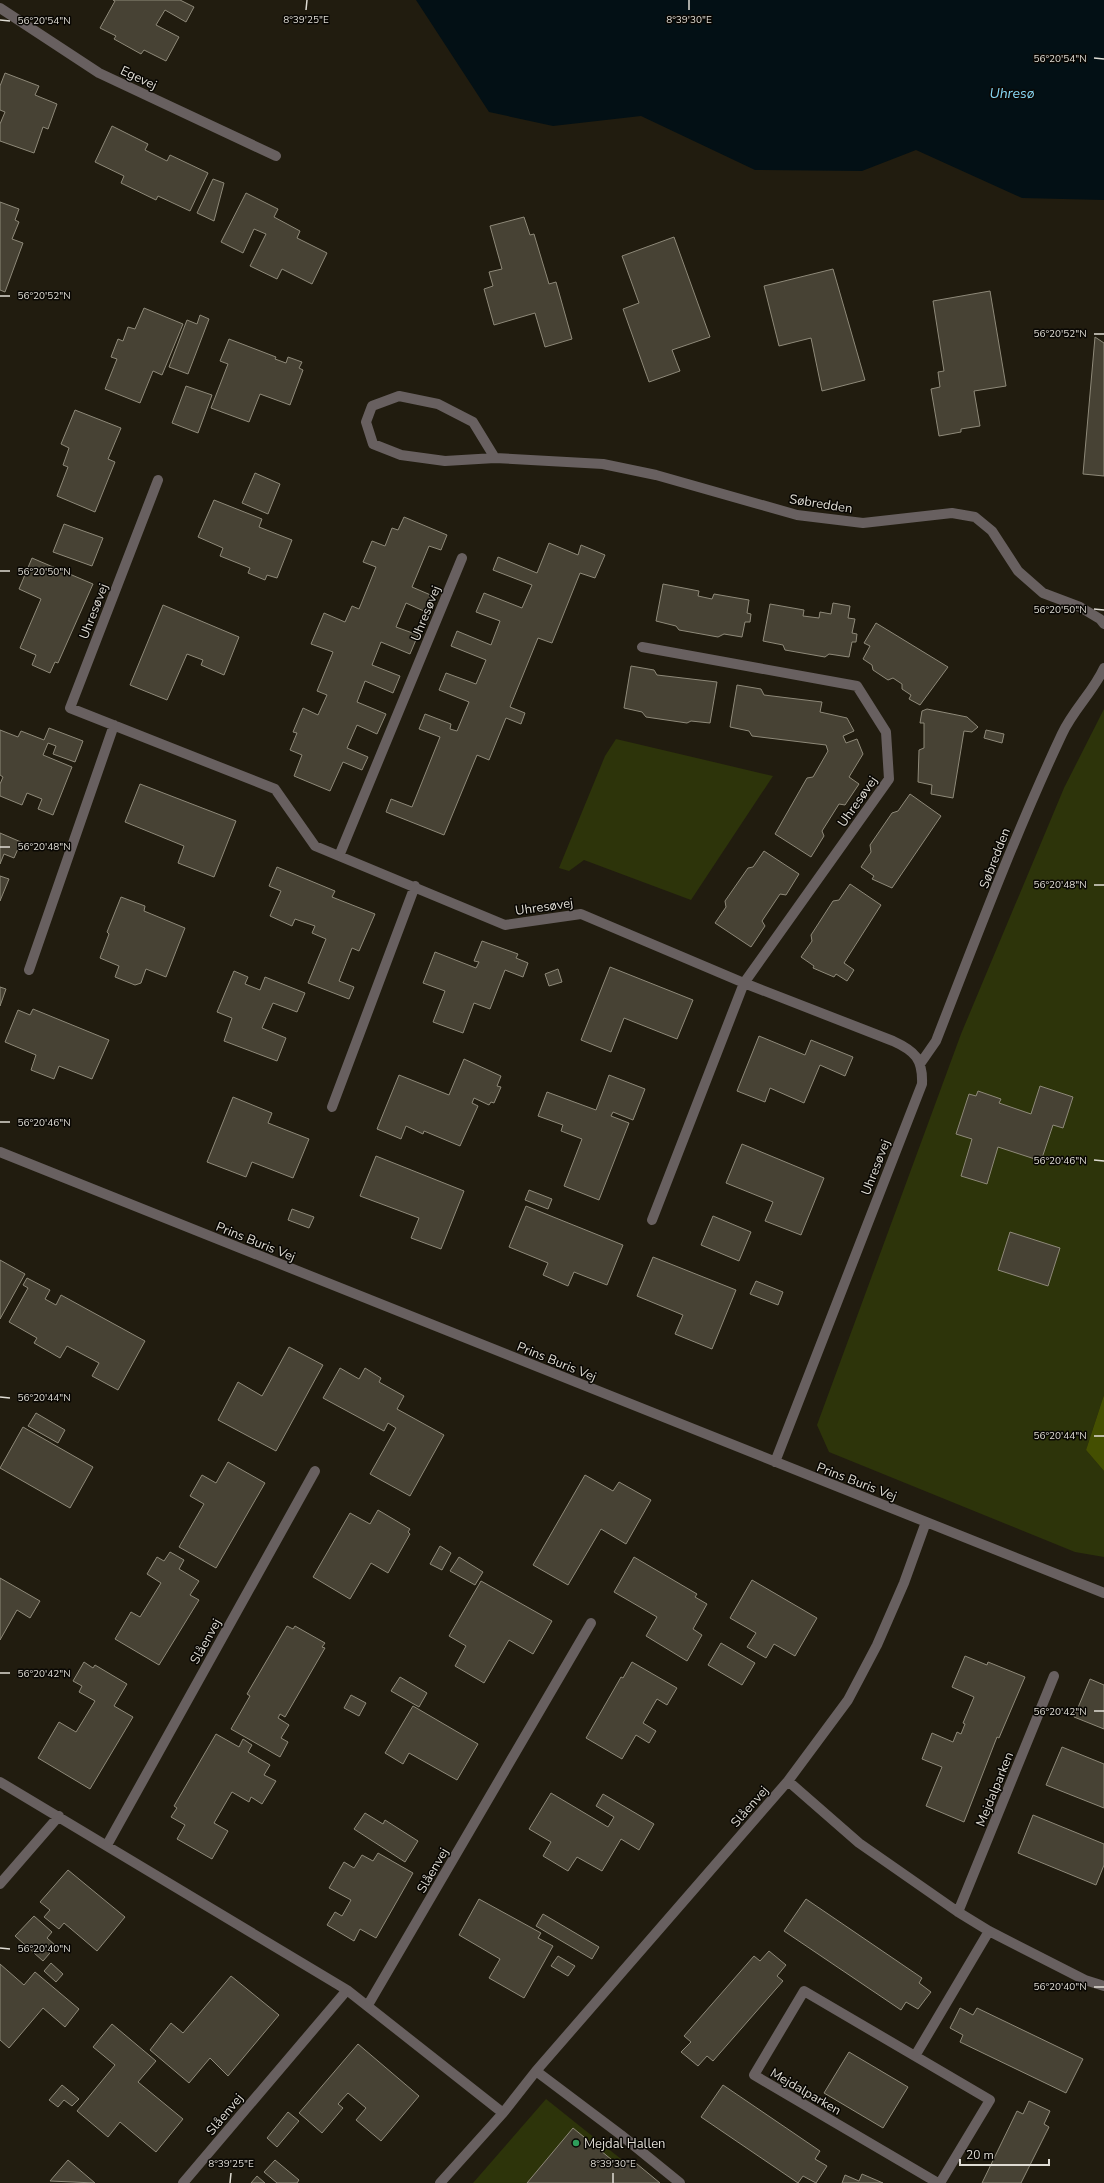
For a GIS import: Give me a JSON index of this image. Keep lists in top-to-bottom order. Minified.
{"streets":{"street":["Egevej","Søbredden","Uhresøvej","Prins Buris Vej","Slåenvej","Mejdalparken"]},"crossings":[["Søbredden","Uhresøvej"],["Uhresøvej","Prins Buris Vej"],["Prins Buris Vej","Slåenvej"]],"water":["Uhresø"],"places":["Mejdal Hallen"],"scale_bar":"20 m","coordinates":["8°39'25\"E","8°39'30\"E","56°20'54\"N","56°20'52\"N","56°20'50\"N","56°20'48\"N","56°20'46\"N","56°20'44\"N","56°20'42\"N","56°20'40\"N"]}
